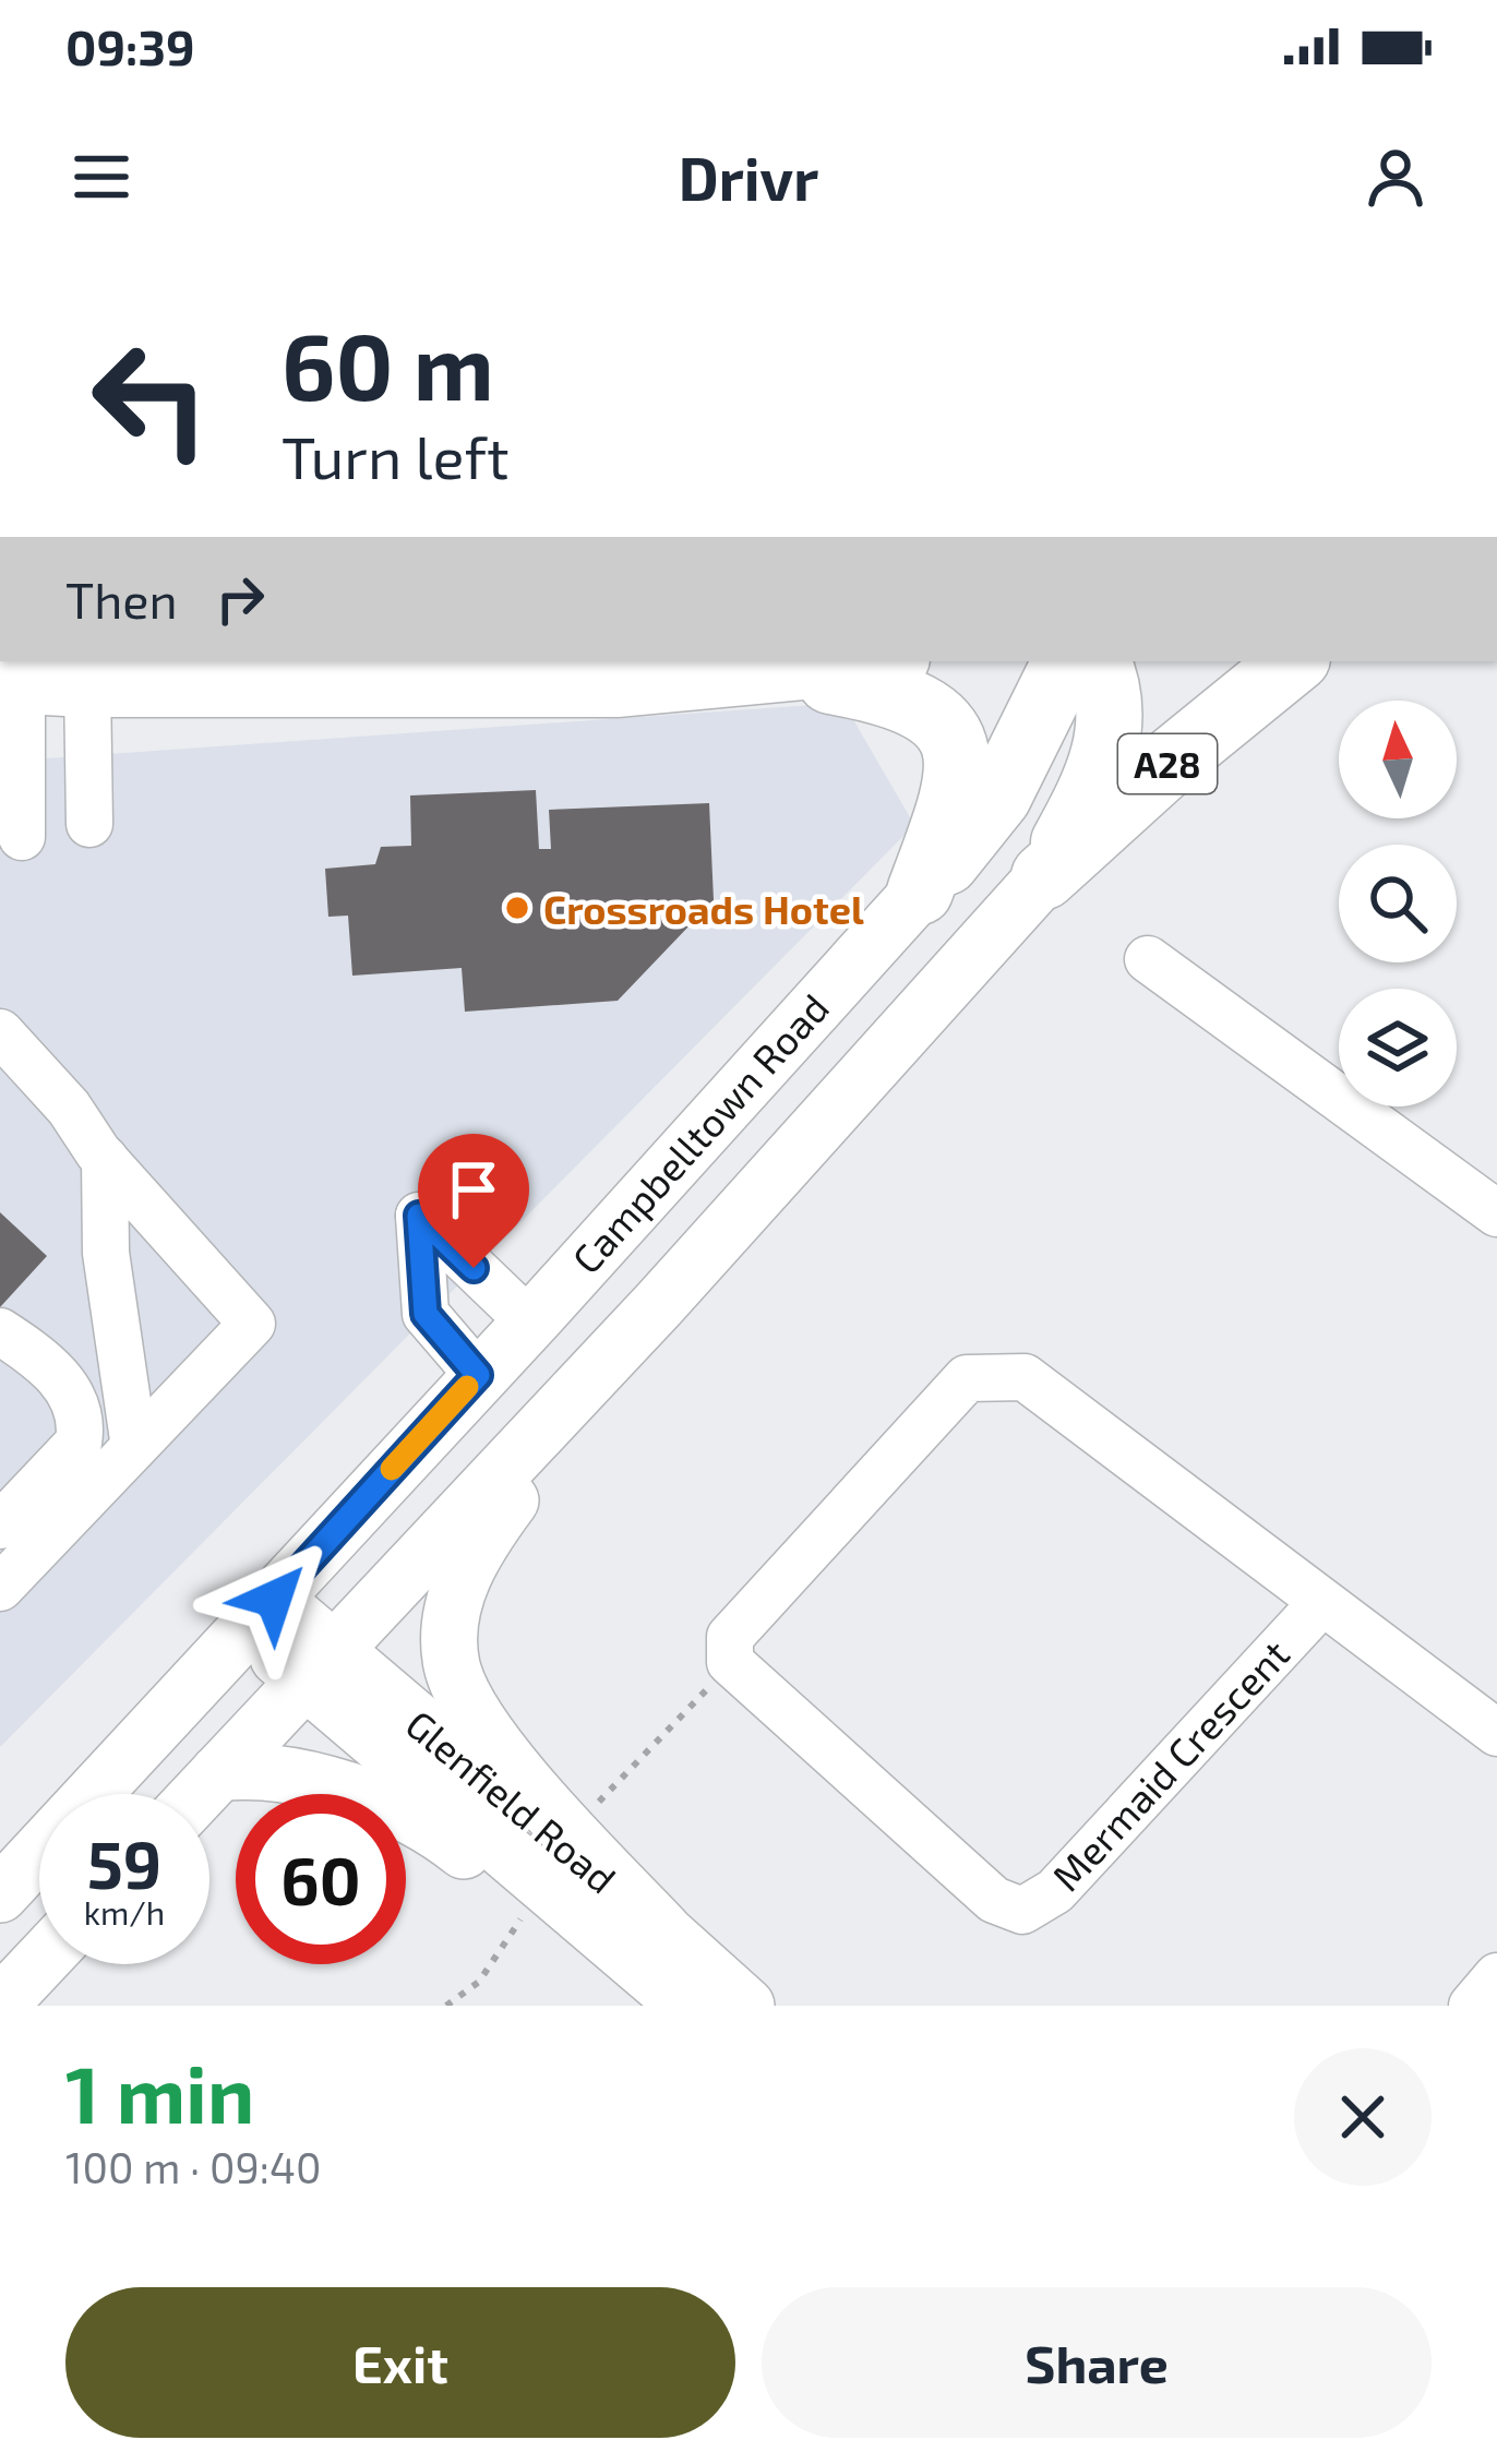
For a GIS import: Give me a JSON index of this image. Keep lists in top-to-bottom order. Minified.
{"streets":{"highway":["A28"],"main road":["Campbelltown Road","Glenfield Road"],"street":["Mermaid Crescent"]},"crossings":[["Campbelltown Road","Glenfield Road"]],"places":["Crossroads Hotel"],"north":"top","page":{"status":"09:39","header":"Drivr","turn":["60 m","Turn left"],"then":"Then","speed":"59 km/h","limit":"60","heading":["1 min","100 m · 09:40"],"buttons":["Exit","Share"]}}
